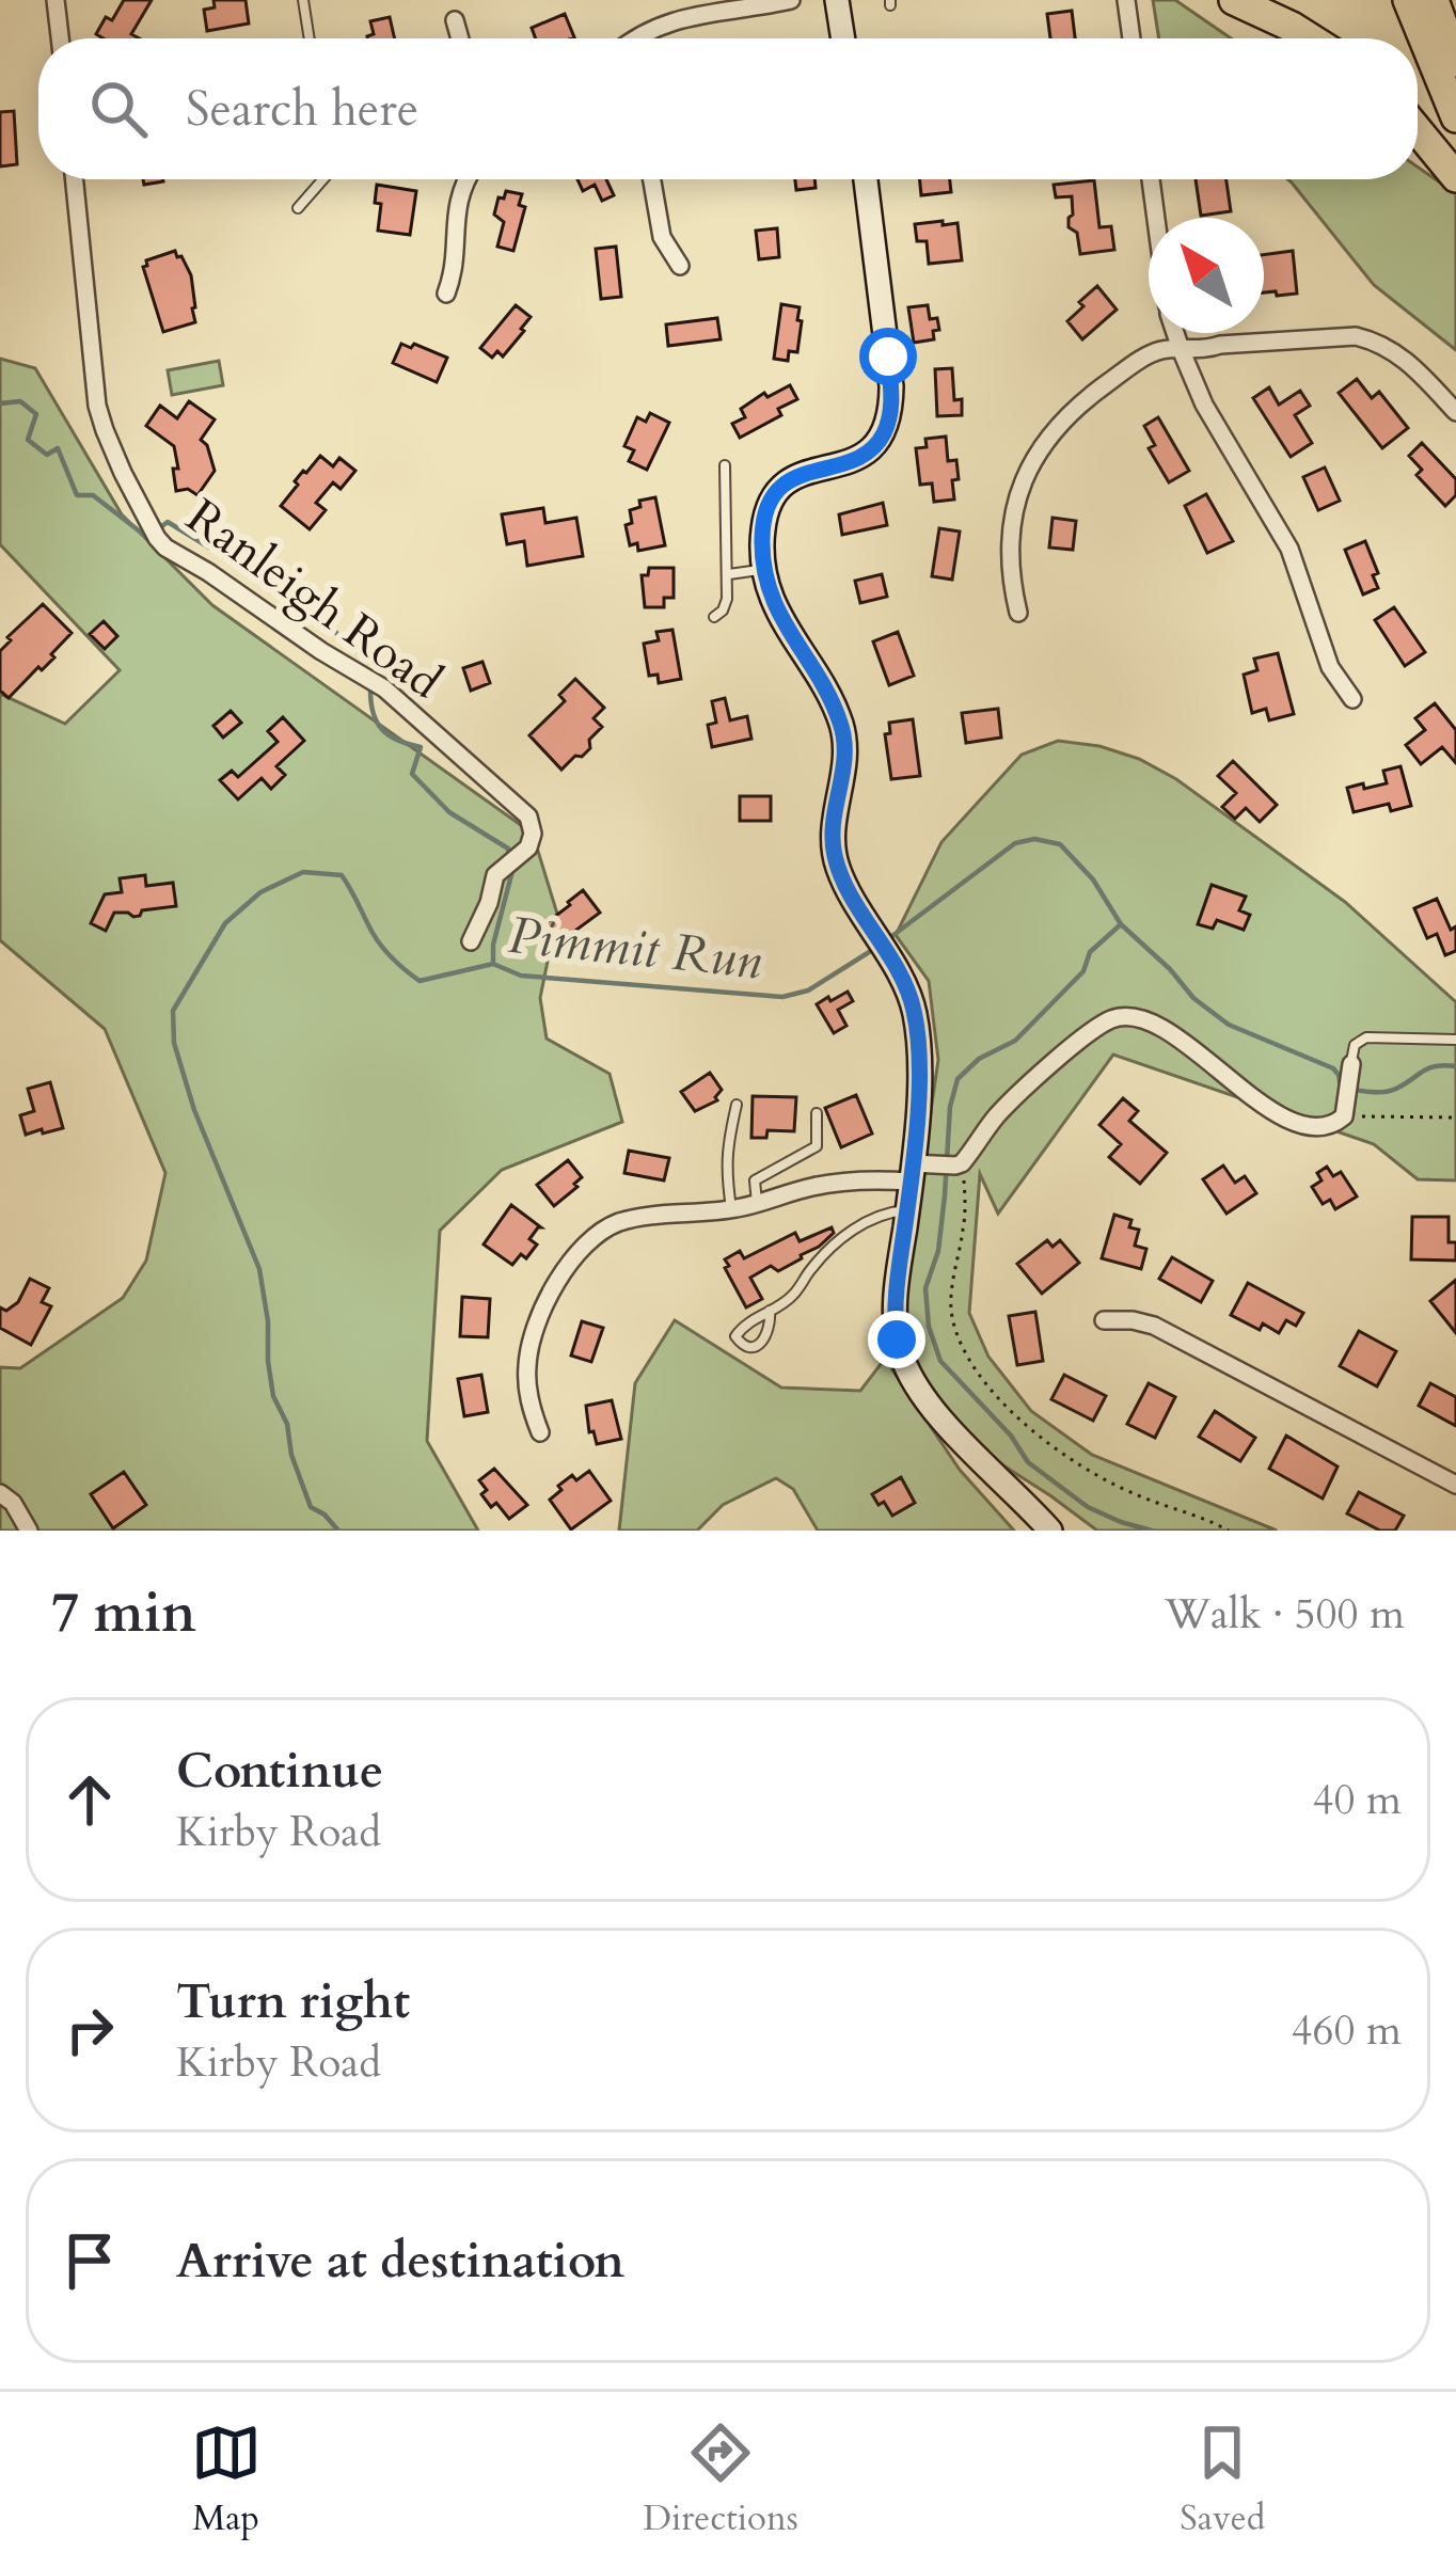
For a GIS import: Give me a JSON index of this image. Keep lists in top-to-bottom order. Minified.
{"streets":{"street":["Ranleigh Road"]},"water":["Pimmit Run"],"north":"top left","page":{"search":"Search here","heading":["7 min","Walk · 500 m"],"list":[["Continue","Kirby Road","40 m"],["Turn right","Kirby Road","460 m"],"Arrive at destination"],"nav":["Map","Directions","Saved"]}}
